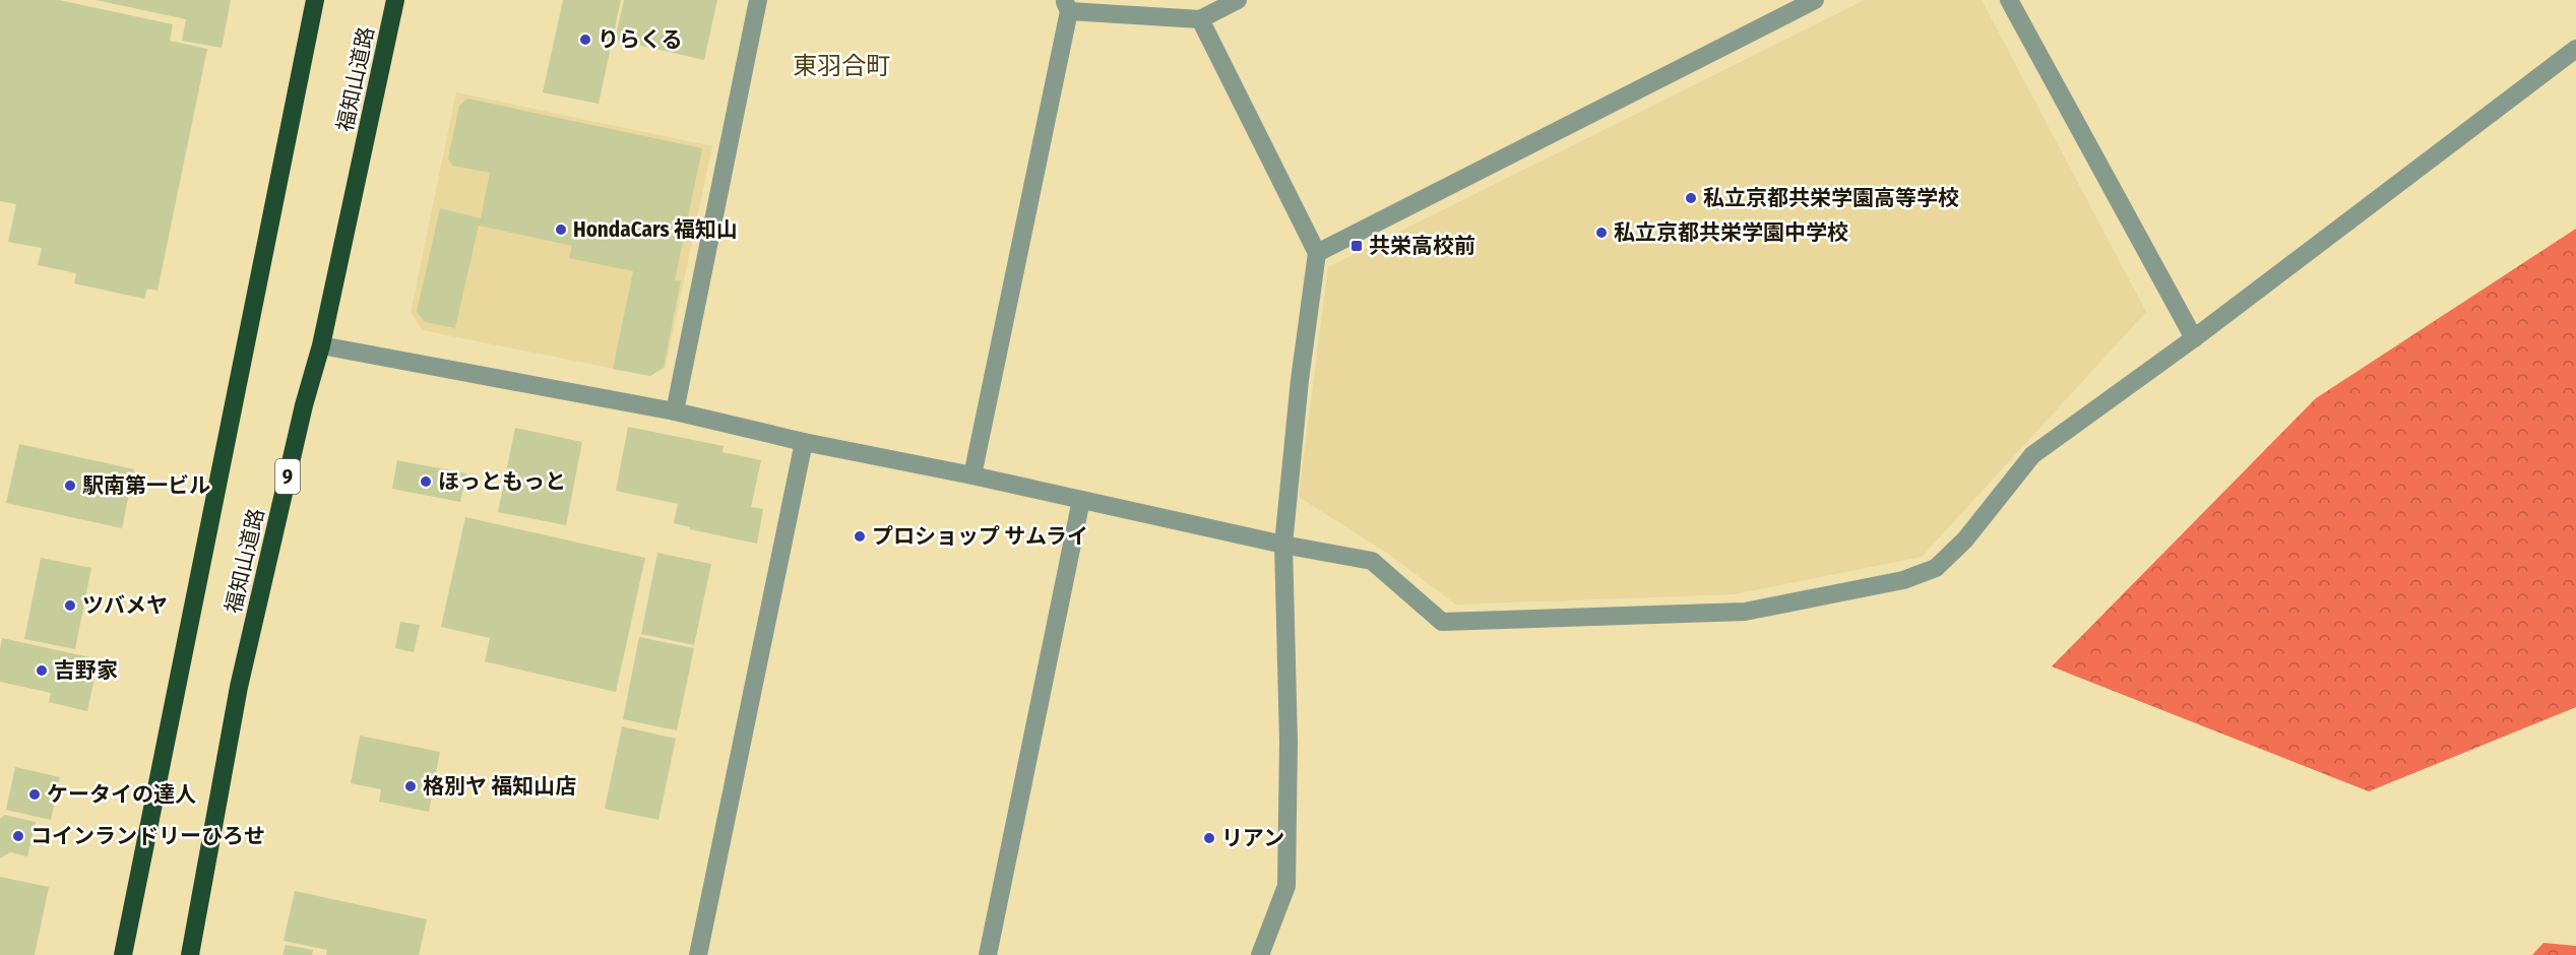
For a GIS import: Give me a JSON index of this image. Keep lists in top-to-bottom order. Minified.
{"streets":{"highway":["福知山道路","9"]},"districts":["東羽合町"],"places":{"other":["りらくる","私立京都共栄学園高等学校","HondaCars 福知山","私立京都共栄学園中学校","ほっともっと","駅南第一ビル","プロショップ サムライ","ツバメヤ","吉野家","格別ヤ 福知山店","ケータイの達人","コインランドリーひろせ","リアン"],"transit":["共栄高校前"]}}
